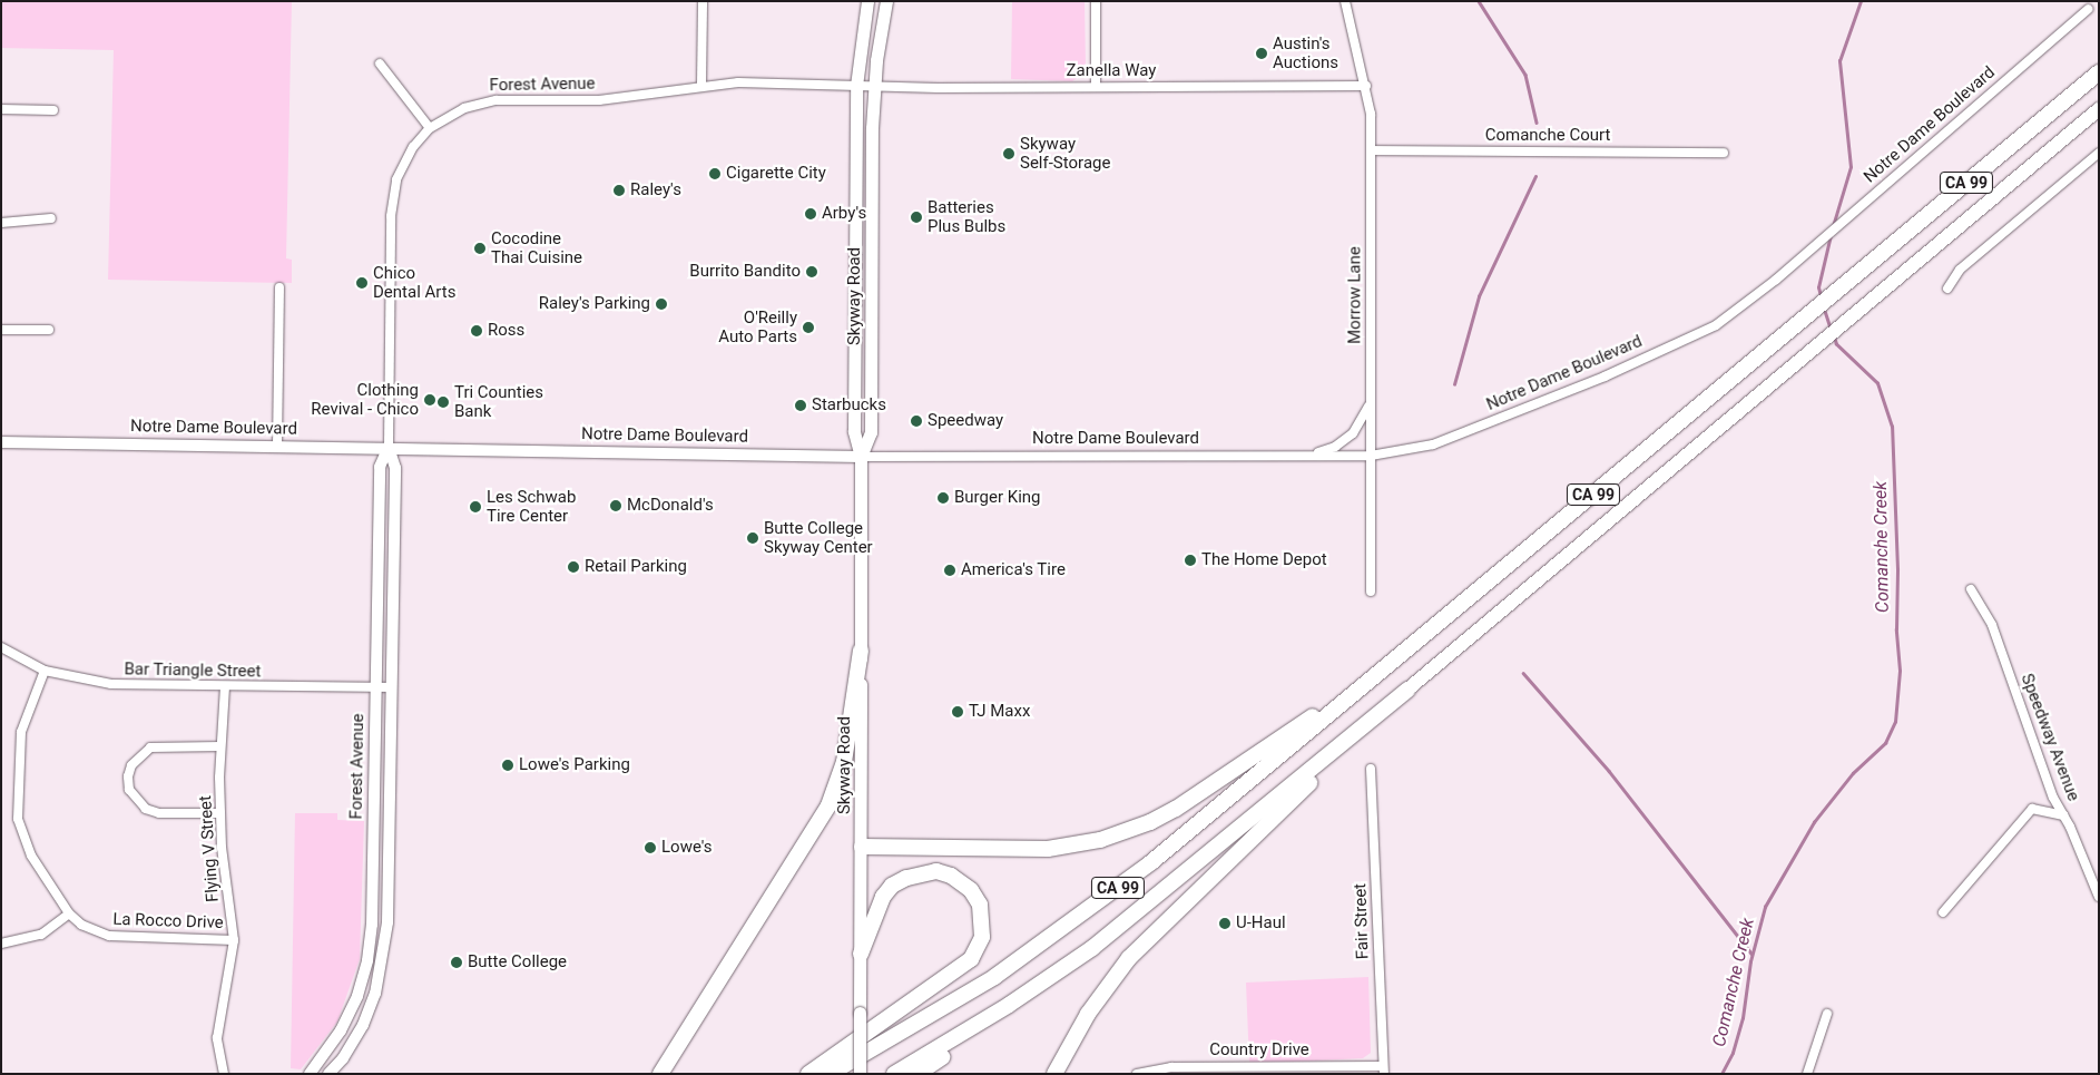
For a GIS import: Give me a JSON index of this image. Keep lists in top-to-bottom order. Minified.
{"streets":{"highway":["CA 99"],"main road":["Skyway Road"],"street":["Zanella Way","Forest Avenue","Notre Dame Boulevard","Comanche Court","Morrow Lane","Bar Triangle Street","Speedway Avenue","Flying V Street","La Rocco Drive","Fair Street","Country Drive"]},"crossings":[["Zanella Way","Forest Avenue"],["Zanella Way","Morrow Lane"],["Zanella Way","Skyway Road"],["Forest Avenue","Notre Dame Boulevard"],["Forest Avenue","Skyway Road"],["Forest Avenue","Bar Triangle Street"],["Notre Dame Boulevard","Morrow Lane"],["Notre Dame Boulevard","Skyway Road"],["Comanche Court","Morrow Lane"],["Bar Triangle Street","Flying V Street"],["Bar Triangle Street","La Rocco Drive"],["Flying V Street","La Rocco Drive"],["Fair Street","Country Drive"]],"water":["Comanche Creek"],"places":["Austin's Auctions","Skyway Self-Storage","Cigarette City","Raley's","Arby's","Batteries Plus Bulbs","Cocodine Thai Cuisine","Burrito Bandito","Chico Dental Arts","Raley's Parking","O'Reilly Auto Parts","Ross","Clothing Revival - Chico","Tri Counties Bank","Starbucks","Speedway","Burger King","McDonald's","Les Schwab Tire Center","Butte College Skyway Center","The Home Depot","Retail Parking","America's Tire","TJ Maxx","Lowe's Parking","Lowe's","U-Haul","Butte College"]}
